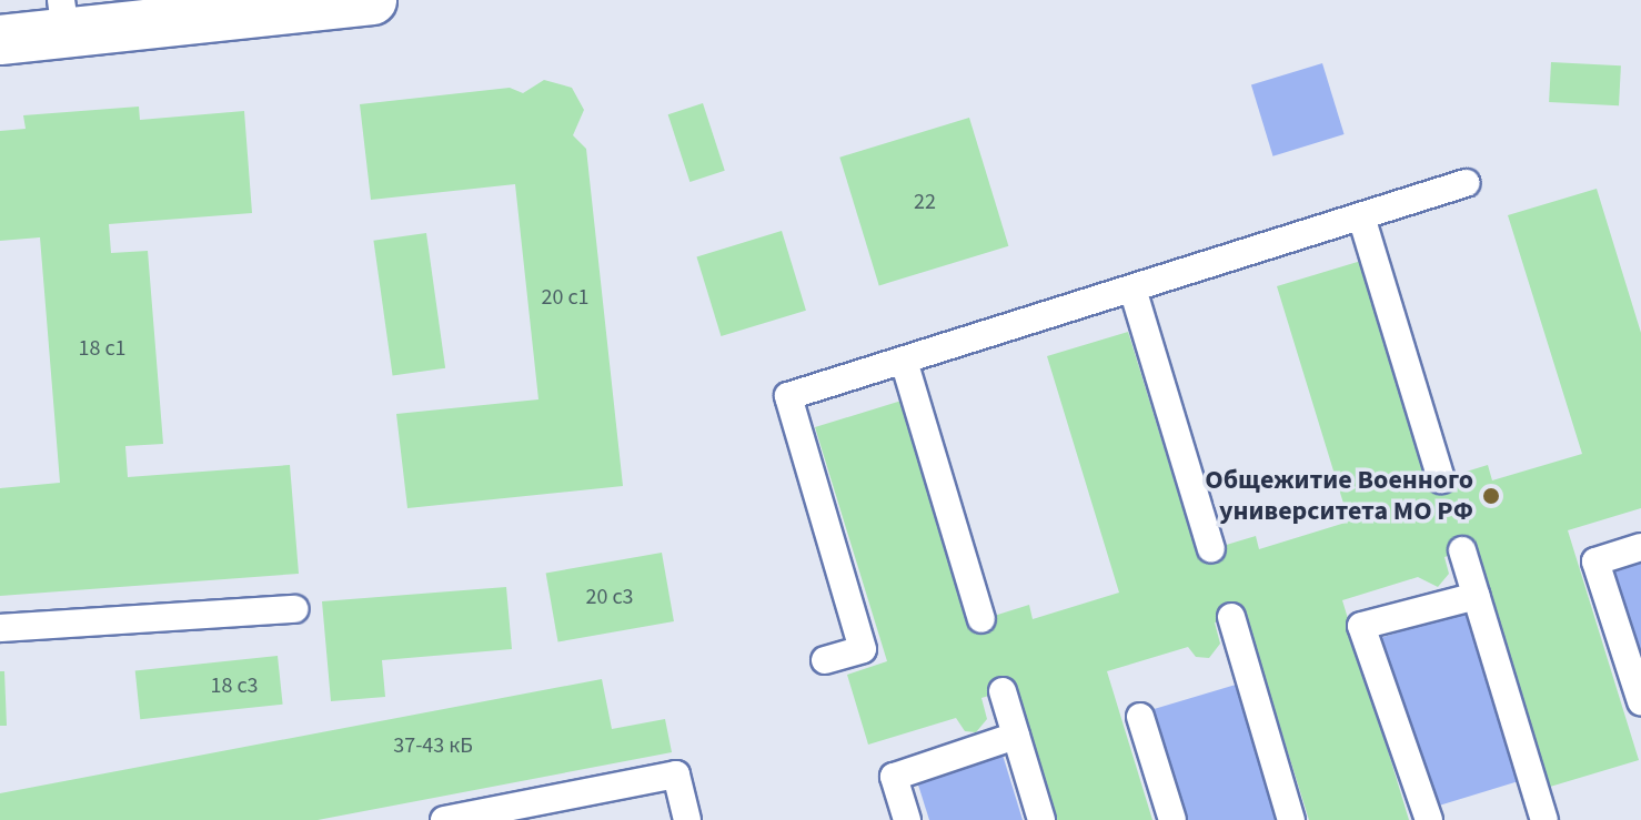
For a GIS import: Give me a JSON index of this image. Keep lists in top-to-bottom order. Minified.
{"places":["Общежитие Военного университета МО РФ"],"house_numbers":["22","20 с1","18 с1","20 с3","18 с3","37-43 кБ"]}
